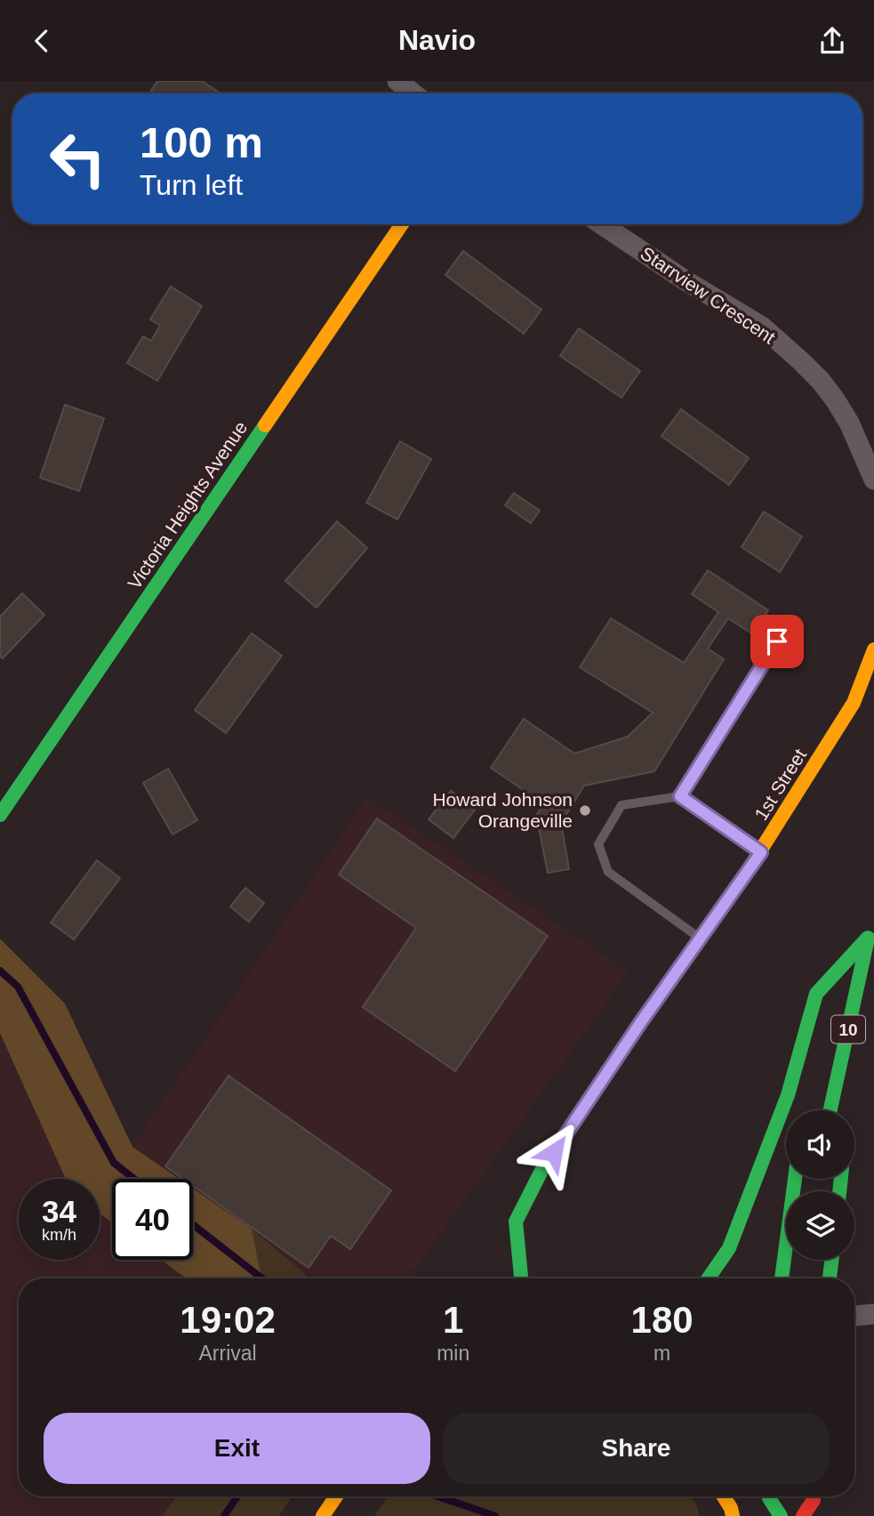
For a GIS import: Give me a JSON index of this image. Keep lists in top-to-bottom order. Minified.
{"streets":{"main road":["Victoria Heights Avenue","1st Street","10"],"street":["Starrview Crescent"]},"places":["Howard Johnson Orangeville"],"page":{"header":"Navio","turn":["100 m","Turn left"],"speed":"34 km/h","limit":"40","eta":["19:02","Arrival","1","min","180","m"],"buttons":["Exit","Share"]}}
